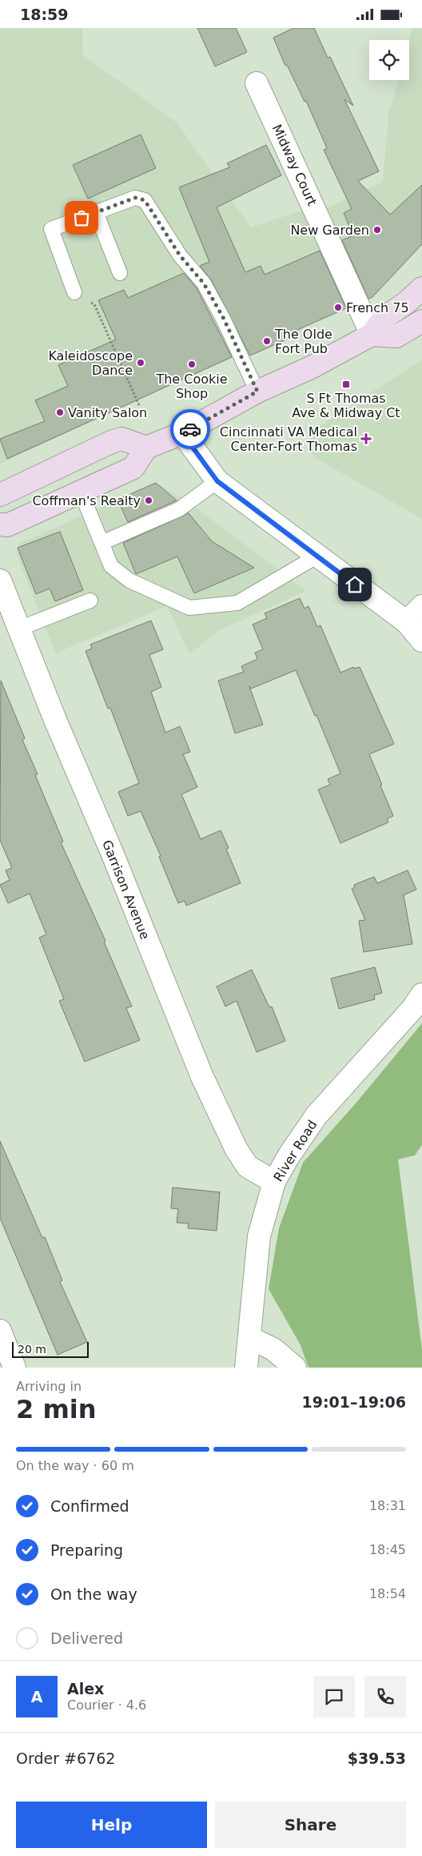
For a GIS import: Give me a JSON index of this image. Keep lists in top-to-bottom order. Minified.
{"streets":{"street":["Midway Court","Garrison Avenue","River Road"]},"crossings":[["Garrison Avenue","River Road"]],"places":{"other":["New Garden","French 75","The Olde Fort Pub","Kaleidoscope Dance","The Cookie Shop","Vanity Salon","Coffman's Realty"],"transit":["S Ft Thomas Ave & Midway Ct"],"health":["Cincinnati VA Medical Center-Fort Thomas"]},"scale_bar":"20 m","page":{"status":"18:59","scale":"20 m","heading":["2 min","Arriving in","19:01–19:06"],"panel":["Alex","Courier · 4.6","Order #6762","$39.53"],"bar":"On the way · 60 m","list":[["Confirmed","18:31"],["Preparing","18:45"],["On the way","18:54"],"Delivered"],"round":"A","buttons":["Help","Share"]}}
